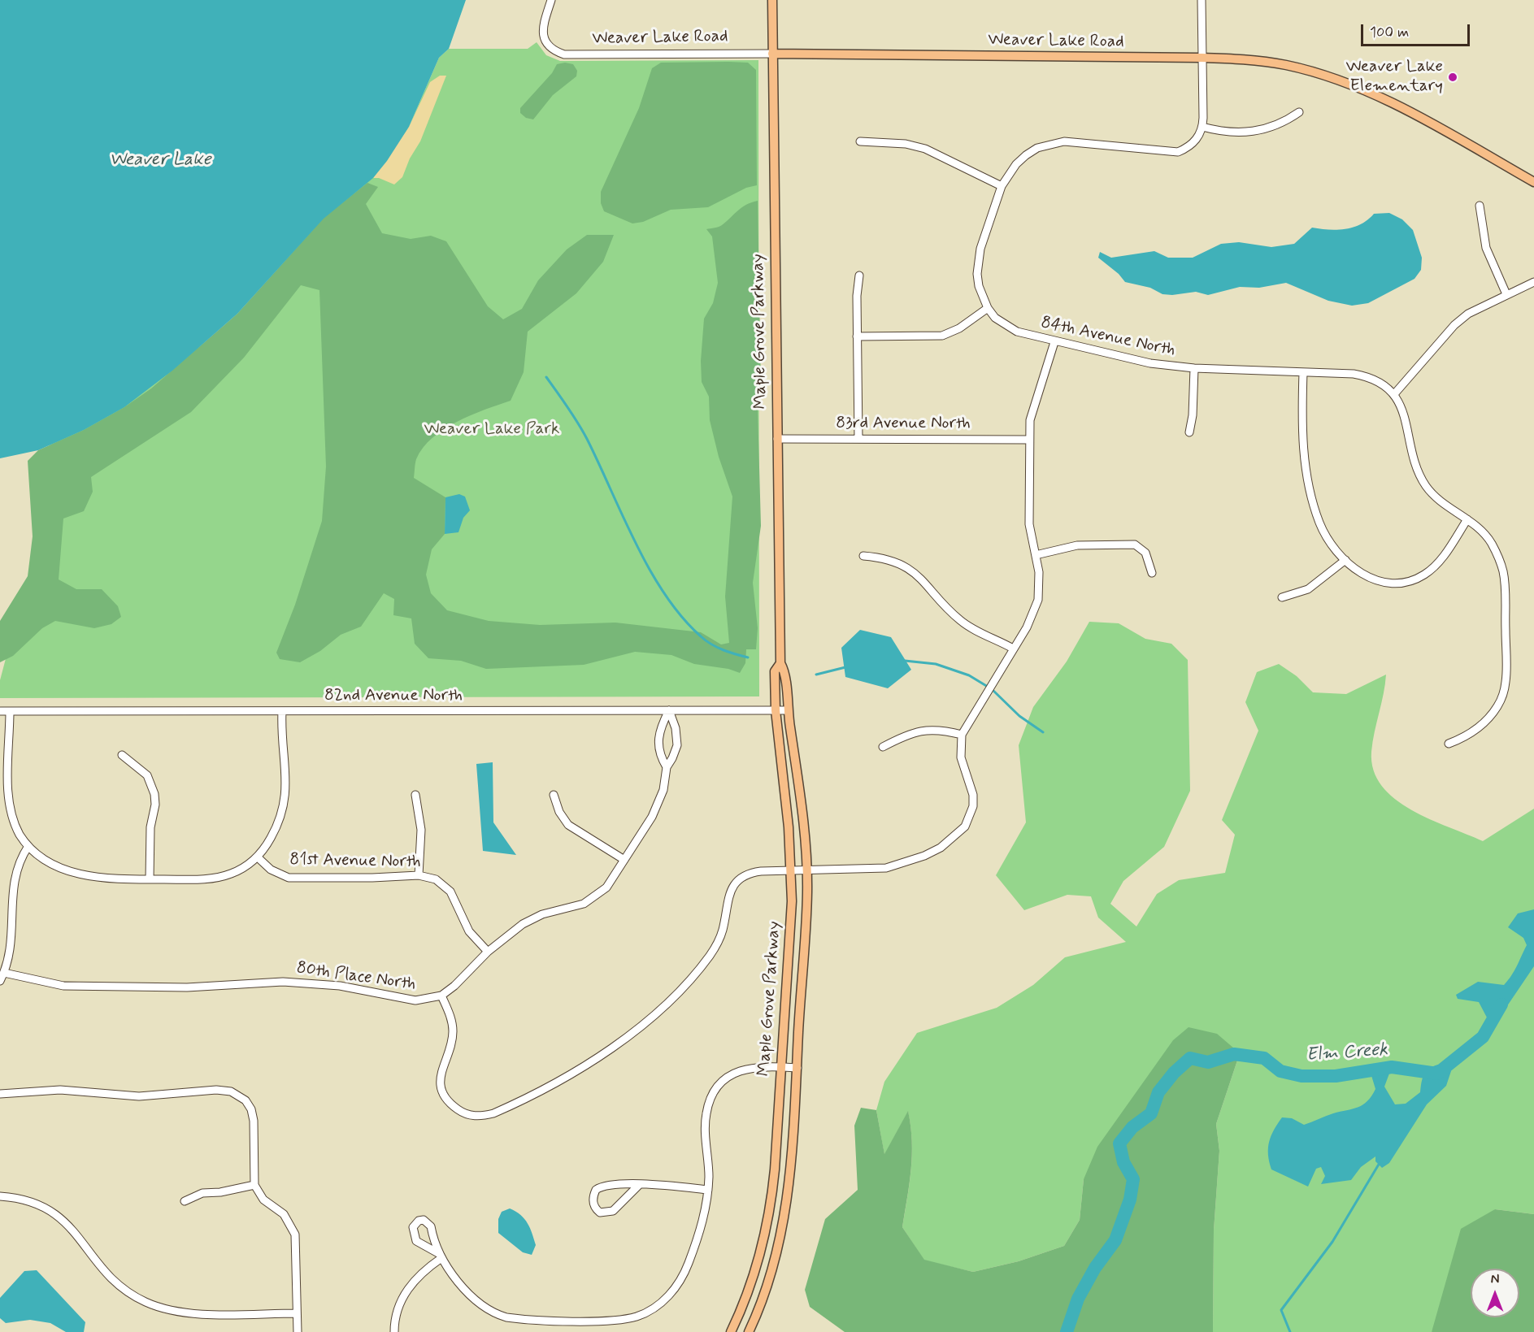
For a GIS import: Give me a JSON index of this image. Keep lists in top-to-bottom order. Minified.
{"streets":{"main road":["Weaver Lake Road","Maple Grove Parkway"],"street":["84th Avenue North","83rd Avenue North","82nd Avenue North","81st Avenue North","80th Place North"]},"crossings":[["Weaver Lake Road","Maple Grove Parkway"],["Maple Grove Parkway","83rd Avenue North"],["Maple Grove Parkway","82nd Avenue North"]],"water":["Weaver Lake","Elm Creek"],"parks":["Weaver Lake Park"],"places":["Weaver Lake Elementary"],"scale_bar":"100 m","north":"top"}
